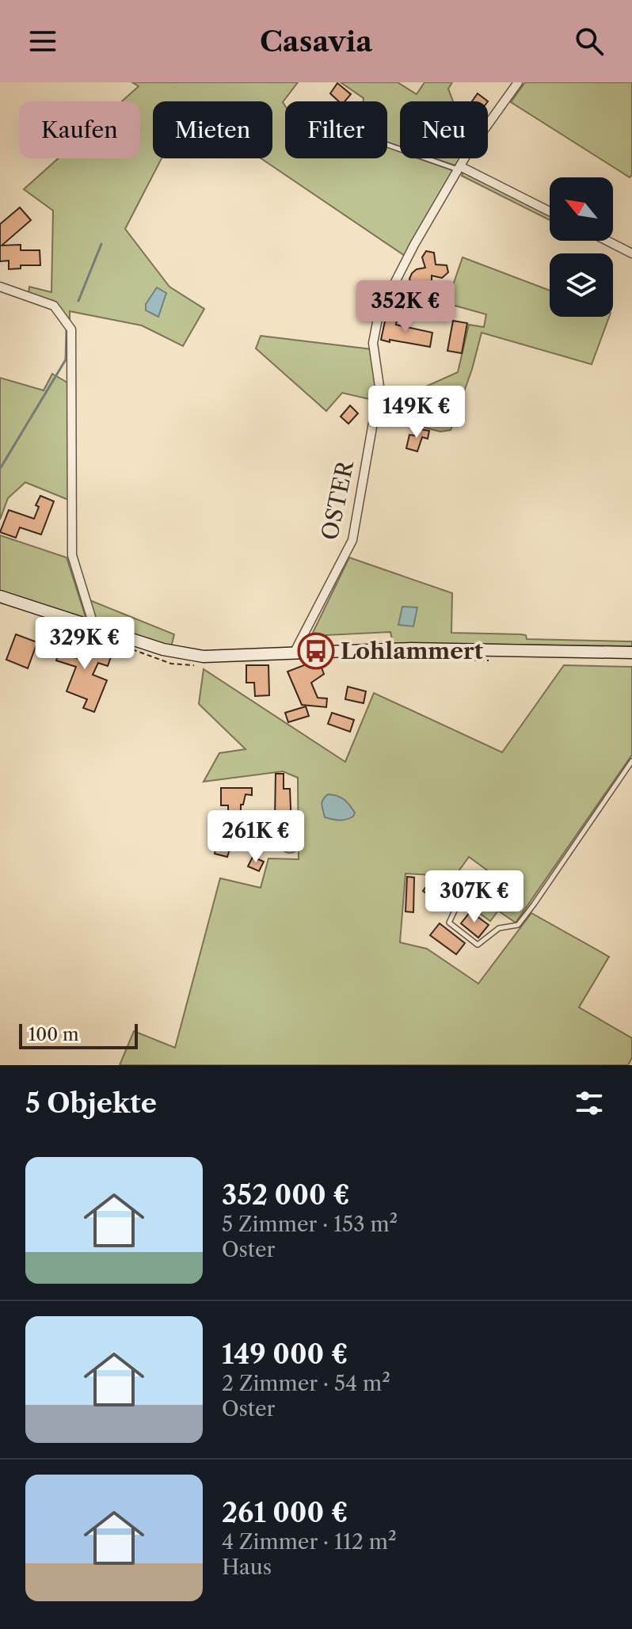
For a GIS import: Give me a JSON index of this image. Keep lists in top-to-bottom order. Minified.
{"streets":{"street":["OSTER"]},"places":{"bus stop":["Lohlammert"]},"scale_bar":"100 m","north":"top left","page":{"header":"Casavia","chip":["Kaufen","Mieten","Filter","Neu"],"price":["352K €","149K €","329K €","261K €","307K €"],"scale":"100 m","heading":"5 Objekte","list":[{"name":"352 000 €","note":"5 Zimmer · 153 m² · Oster"},{"name":"149 000 €","note":"2 Zimmer · 54 m² · Oster"},{"name":"261 000 €","note":"4 Zimmer · 112 m² · Haus"}]}}
